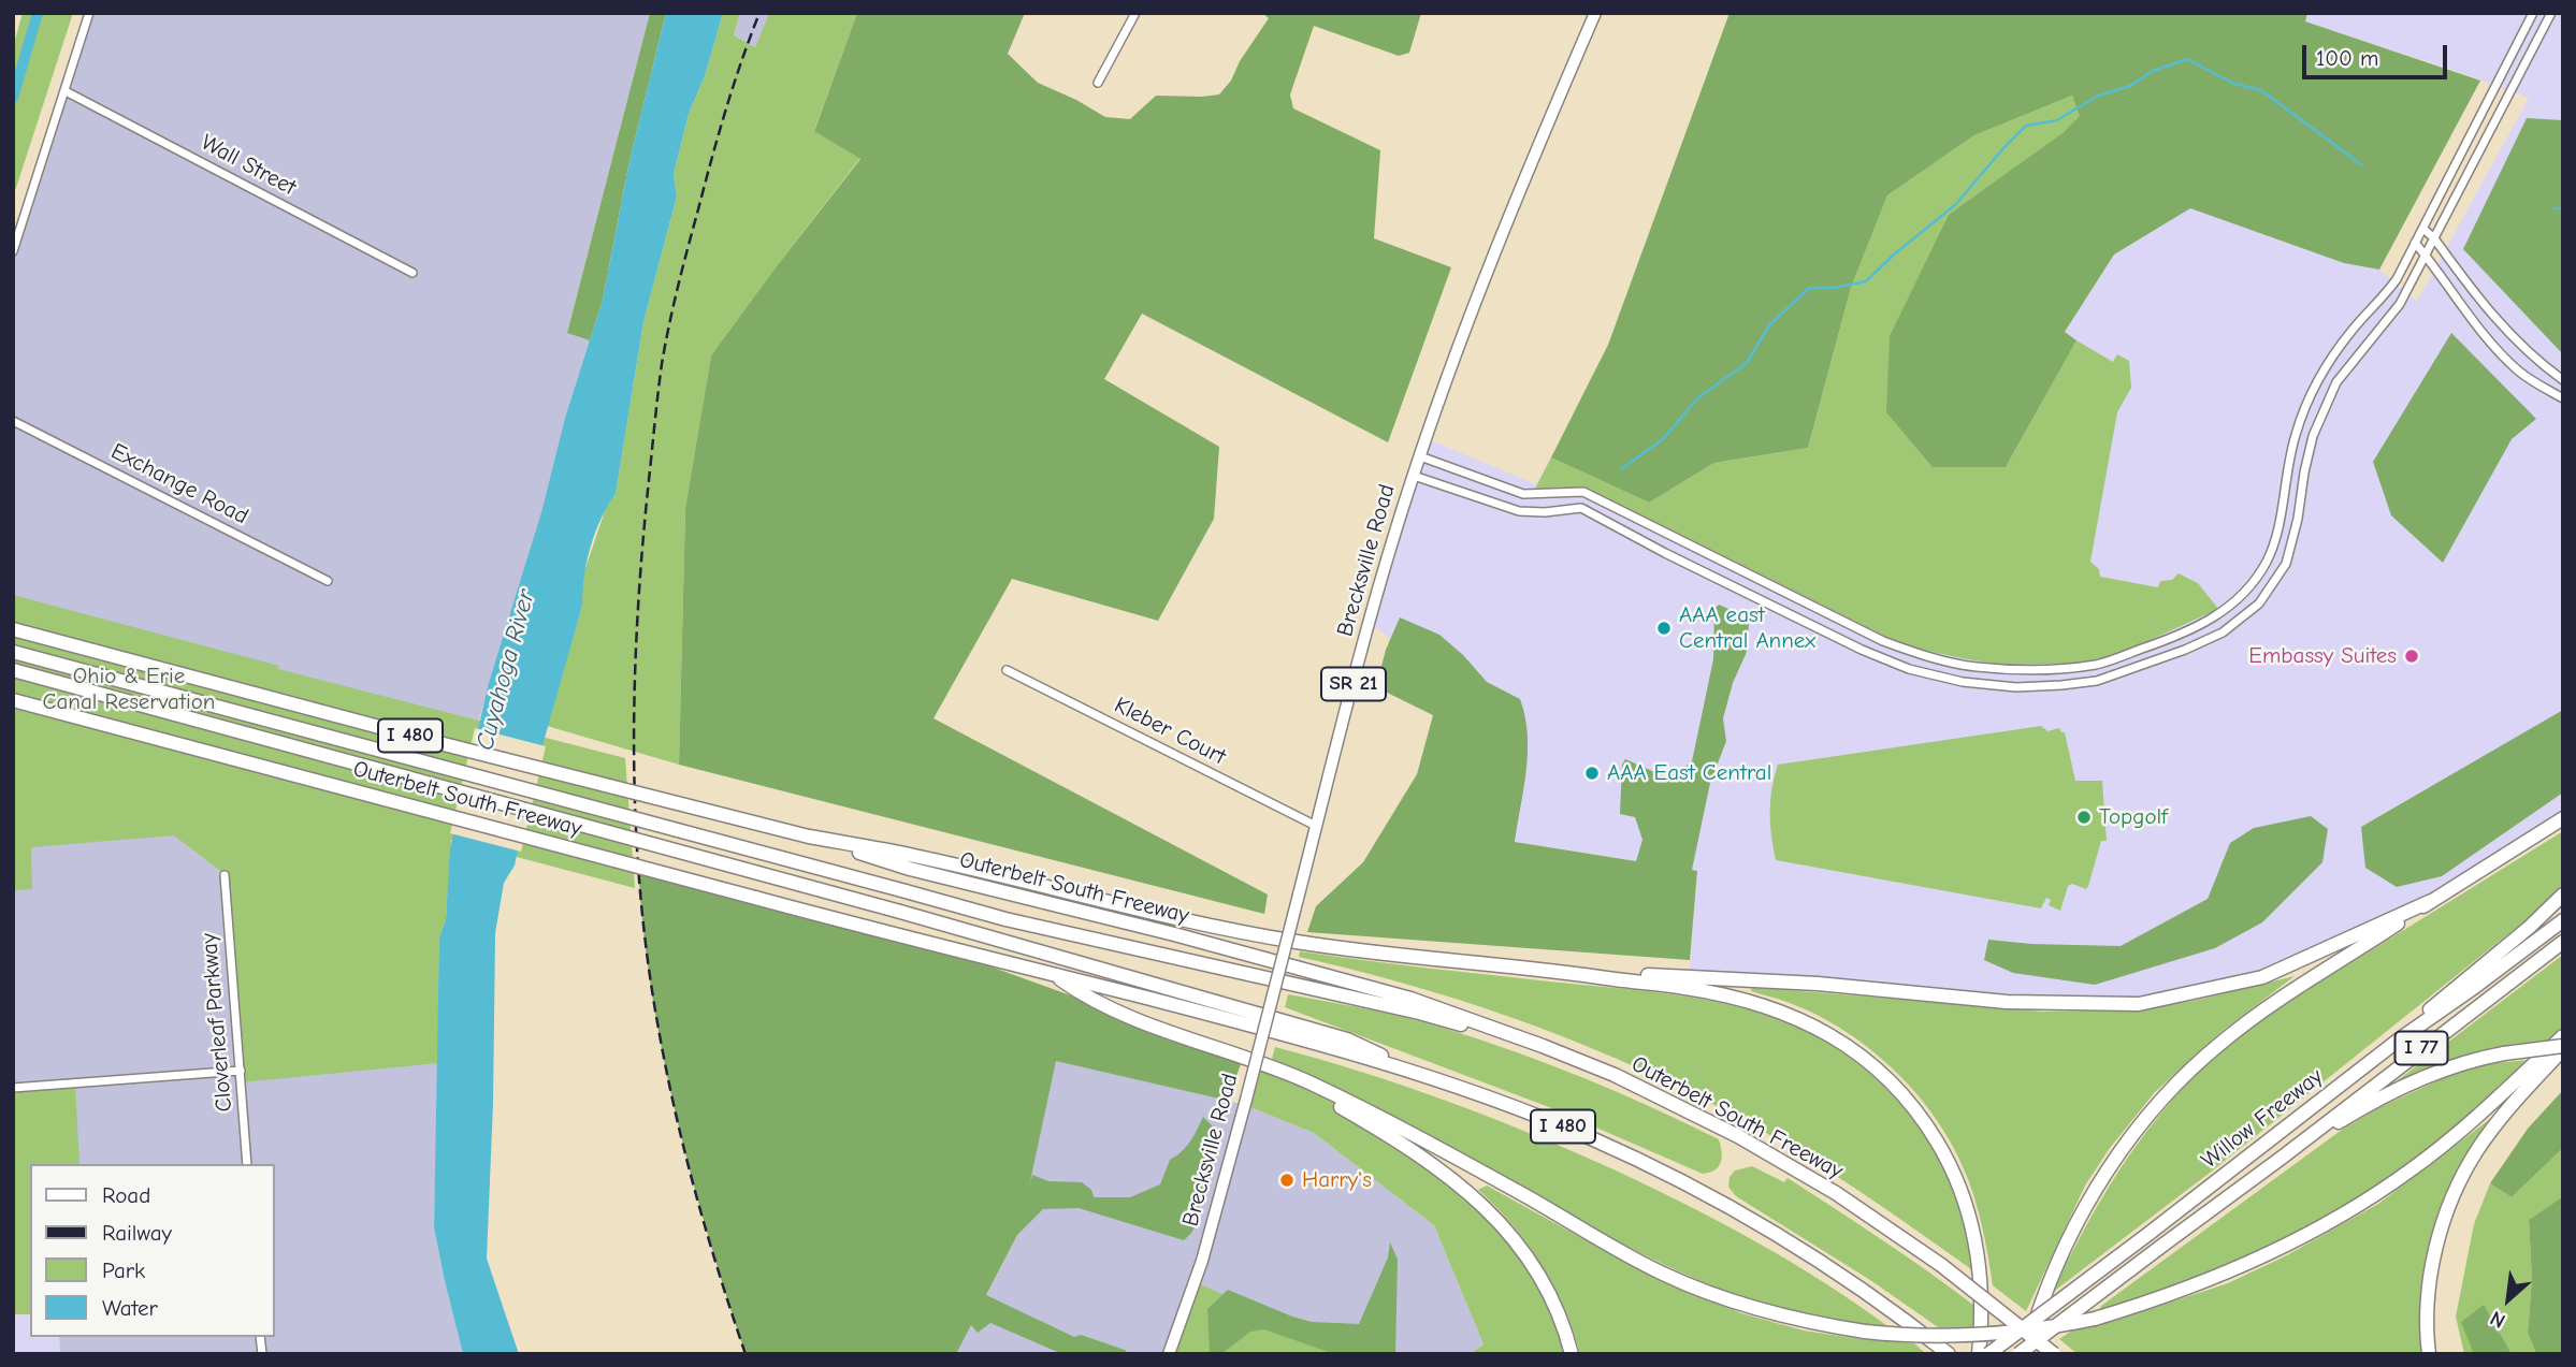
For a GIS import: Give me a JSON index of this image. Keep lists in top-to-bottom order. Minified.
{"streets":{"highway":["I 480","Outerbelt South Freeway","I 77","Willow Freeway"],"main road":["Brecksville Road","SR 21"],"street":["Wall Street","Exchange Road","Kleber Court","Cloverleaf Parkway"]},"crossings":[["Brecksville Road","Kleber Court"]],"water":["Cuyahoga River"],"parks":["Ohio & Erie Canal Reservation"],"places":["AAA east Central Annex","Embassy Suites","AAA East Central","Topgolf","Harry's"],"legend":["Road","Railway","Park","Water"],"scale_bar":"100 m","north":"bottom left"}
